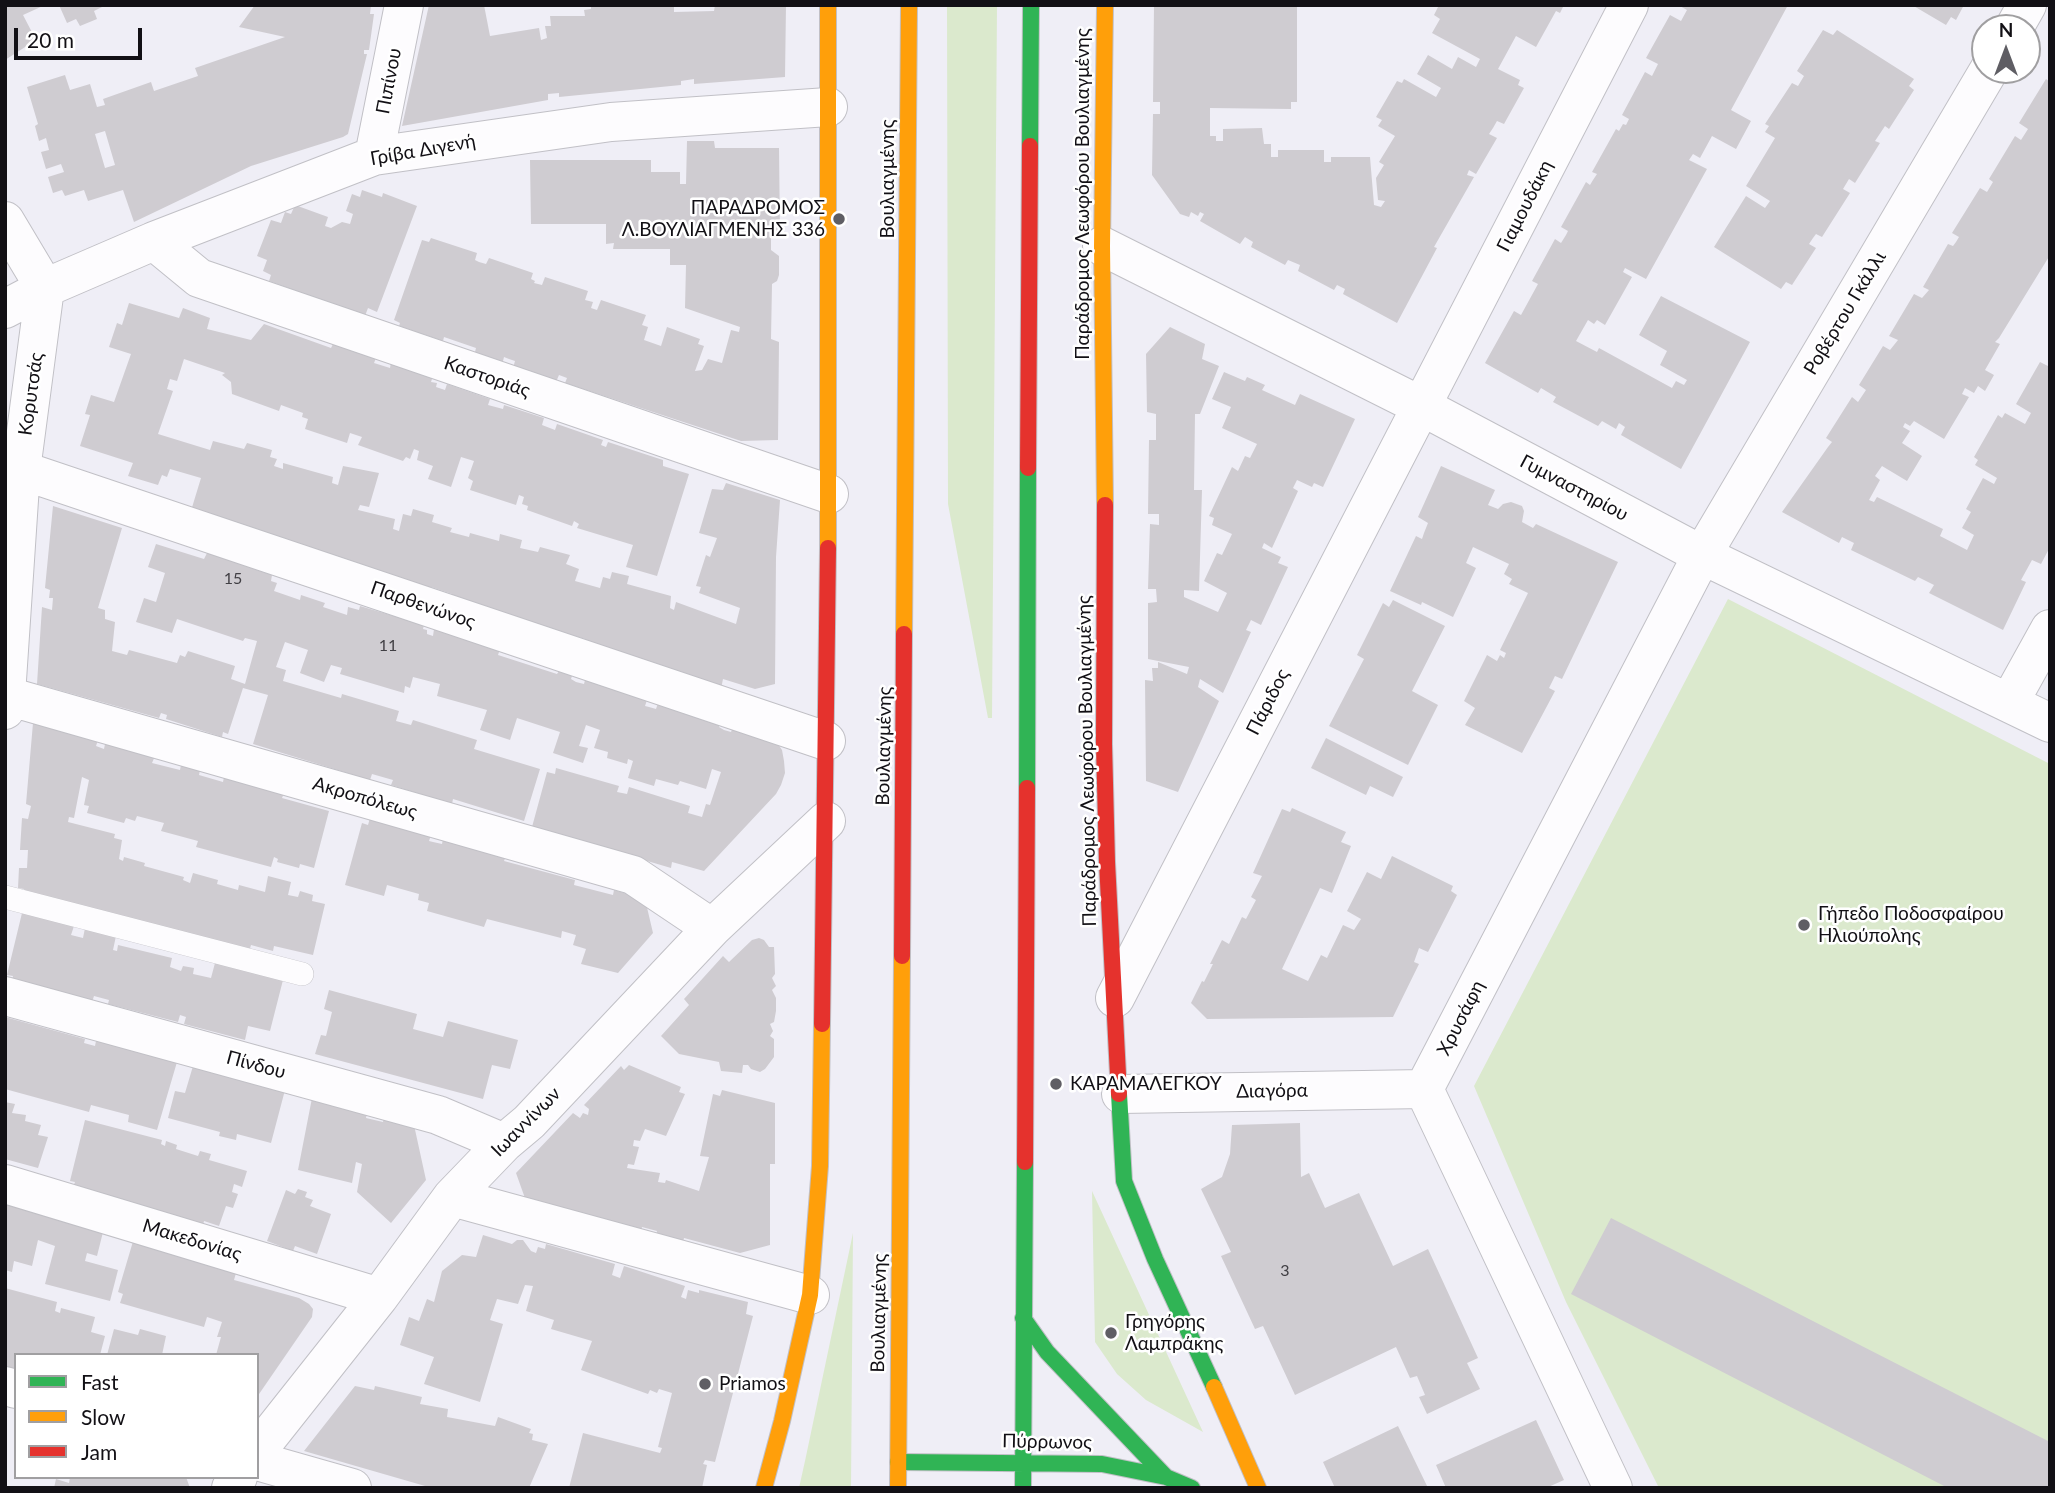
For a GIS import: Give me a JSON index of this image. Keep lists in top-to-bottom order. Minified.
{"streets":{"street":["Πιπίνου","Γρίβα Διγενή","Βουλιαγμένης","Παράδρομος Λεωφόρου Βουλιαγμένης","Γιαμουδάκη","Ροβέρτου Γκάλλι","Καστοριάς","Κορυτσάς","Γυμναστηρίου","Παρθενώνος","Πάριδος","Ακροπόλεως","Χρυσάφη","Πίνδου","Διαγόρα","Ιωαννίνων","Μακεδονίας","Πύρρωνος"]},"crossings":[["Πιπίνου","Γρίβα Διγενή"],["Γρίβα Διγενή","Καστοριάς"],["Γρίβα Διγενή","Κορυτσάς"],["Βουλιαγμένης","Πύρρωνος"],["Παράδρομος Λεωφόρου Βουλιαγμένης","Γυμναστηρίου"],["Παράδρομος Λεωφόρου Βουλιαγμένης","Πάριδος"],["Παράδρομος Λεωφόρου Βουλιαγμένης","Διαγόρα"],["Γιαμουδάκη","Γυμναστηρίου"],["Γιαμουδάκη","Πάριδος"],["Ροβέρτου Γκάλλι","Γυμναστηρίου"],["Ροβέρτου Γκάλλι","Χρυσάφη"],["Κορυτσάς","Παρθενώνος"],["Κορυτσάς","Ακροπόλεως"],["Γυμναστηρίου","Πάριδος"],["Γυμναστηρίου","Χρυσάφη"],["Ακροπόλεως","Ιωαννίνων"],["Χρυσάφη","Διαγόρα"],["Πίνδου","Ιωαννίνων"],["Ιωαννίνων","Μακεδονίας"]],"places":["ΠΑΡΑΔΡΟΜΟΣ Λ.ΒΟΥΛΙΑΓΜΕΝΗΣ 336","Γήπεδο Ποδοσφαίρου Ηλιούπολης","ΚΑΡΑΜΑΛΕΓΚΟΥ","Γρηγόρης Λαμπράκης","Priamos"],"house_numbers":["15","11","3"],"legend":["Fast","Slow","Jam"],"scale_bar":"20 m","north":"top"}
